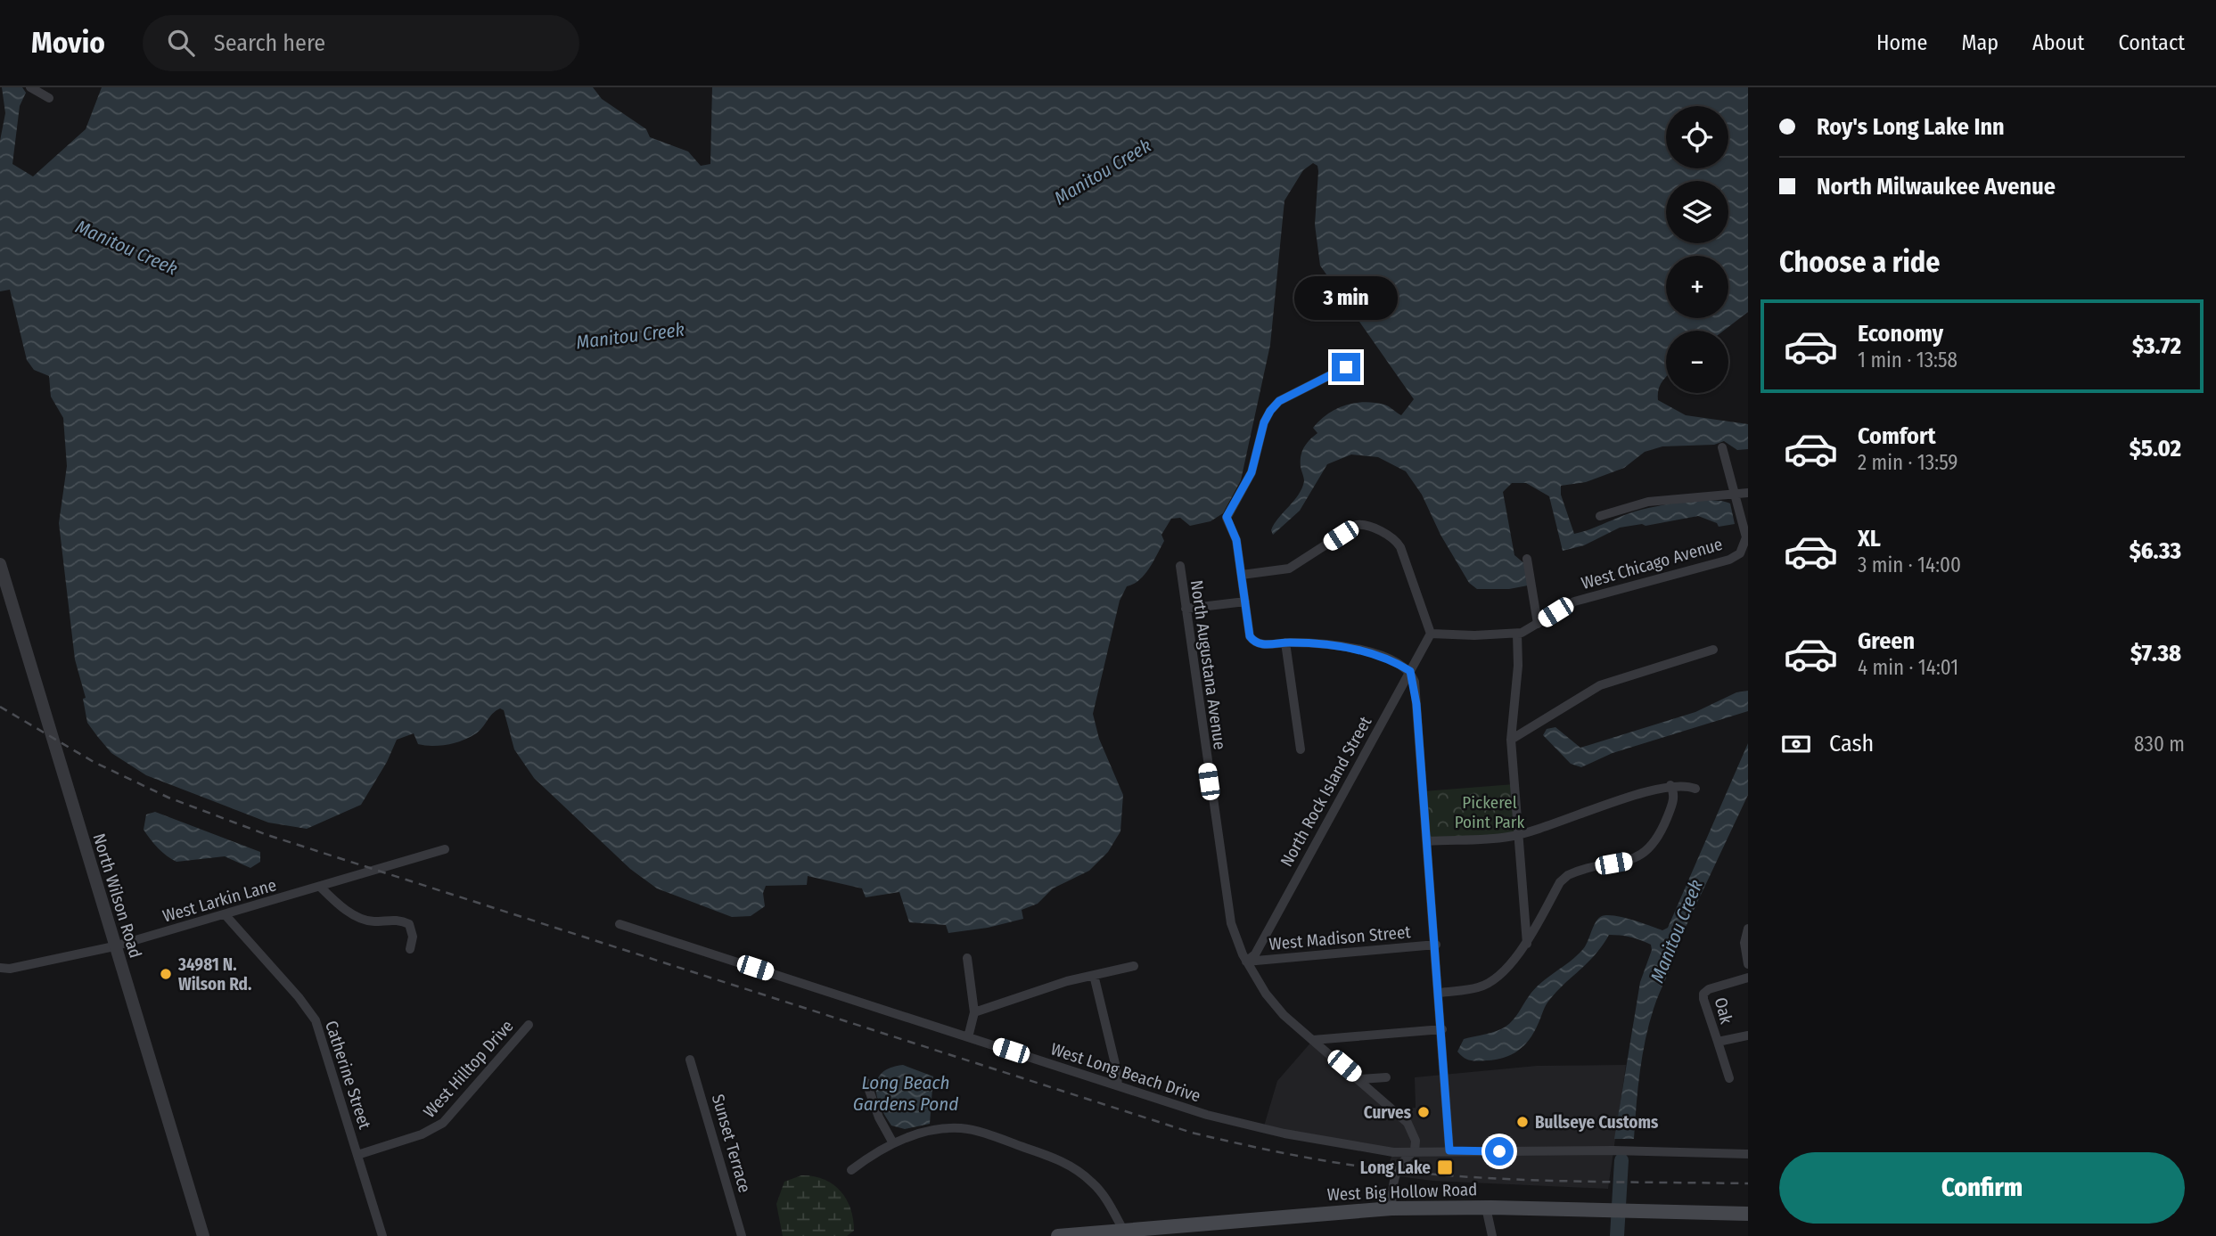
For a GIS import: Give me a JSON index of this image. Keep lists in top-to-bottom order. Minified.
{"streets":{"main road":["West Big Hollow Road"],"street":["West Chicago Avenue","North Augustana Avenue","North Rock Island Street","North Wilson Road","West Larkin Lane","West Madison Street","Oak","West Hilltop Drive","West Long Beach Drive","Catherine Street","Sunset Terrace"]},"crossings":[["West Chicago Avenue","North Rock Island Street"],["North Augustana Avenue","North Rock Island Street"],["North Augustana Avenue","West Madison Street"],["North Augustana Avenue","West Long Beach Drive"],["North Rock Island Street","West Madison Street"],["North Wilson Road","West Larkin Lane"],["West Larkin Lane","Catherine Street"],["West Hilltop Drive","Catherine Street"]],"water":["Manitou Creek","Long Beach Gardens Pond"],"parks":["Pickerel Point Park"],"places":{"other":["34981 N. Wilson Rd.","Curves","Bullseye Customs"],"transit":["Long Lake"]},"page":{"header":"Movio","search":"Search here","nav":["Home","Map","About","Contact"],"banner":["Roy's Long Lake Inn","North Milwaukee Avenue"],"map_buttons":["+","−"],"heading":"Choose a ride","bubble":"3 min","list":[{"name":"Economy","note":"1 min · 13:58","value":"$3.72"},{"name":"Comfort","note":"2 min · 13:59","value":"$5.02"},{"name":"XL","note":"3 min · 14:00","value":"$6.33"},{"name":"Green","note":"4 min · 14:01","value":"$7.38"}],"pay":["Cash","830 m"],"buttons":"Confirm"}}
